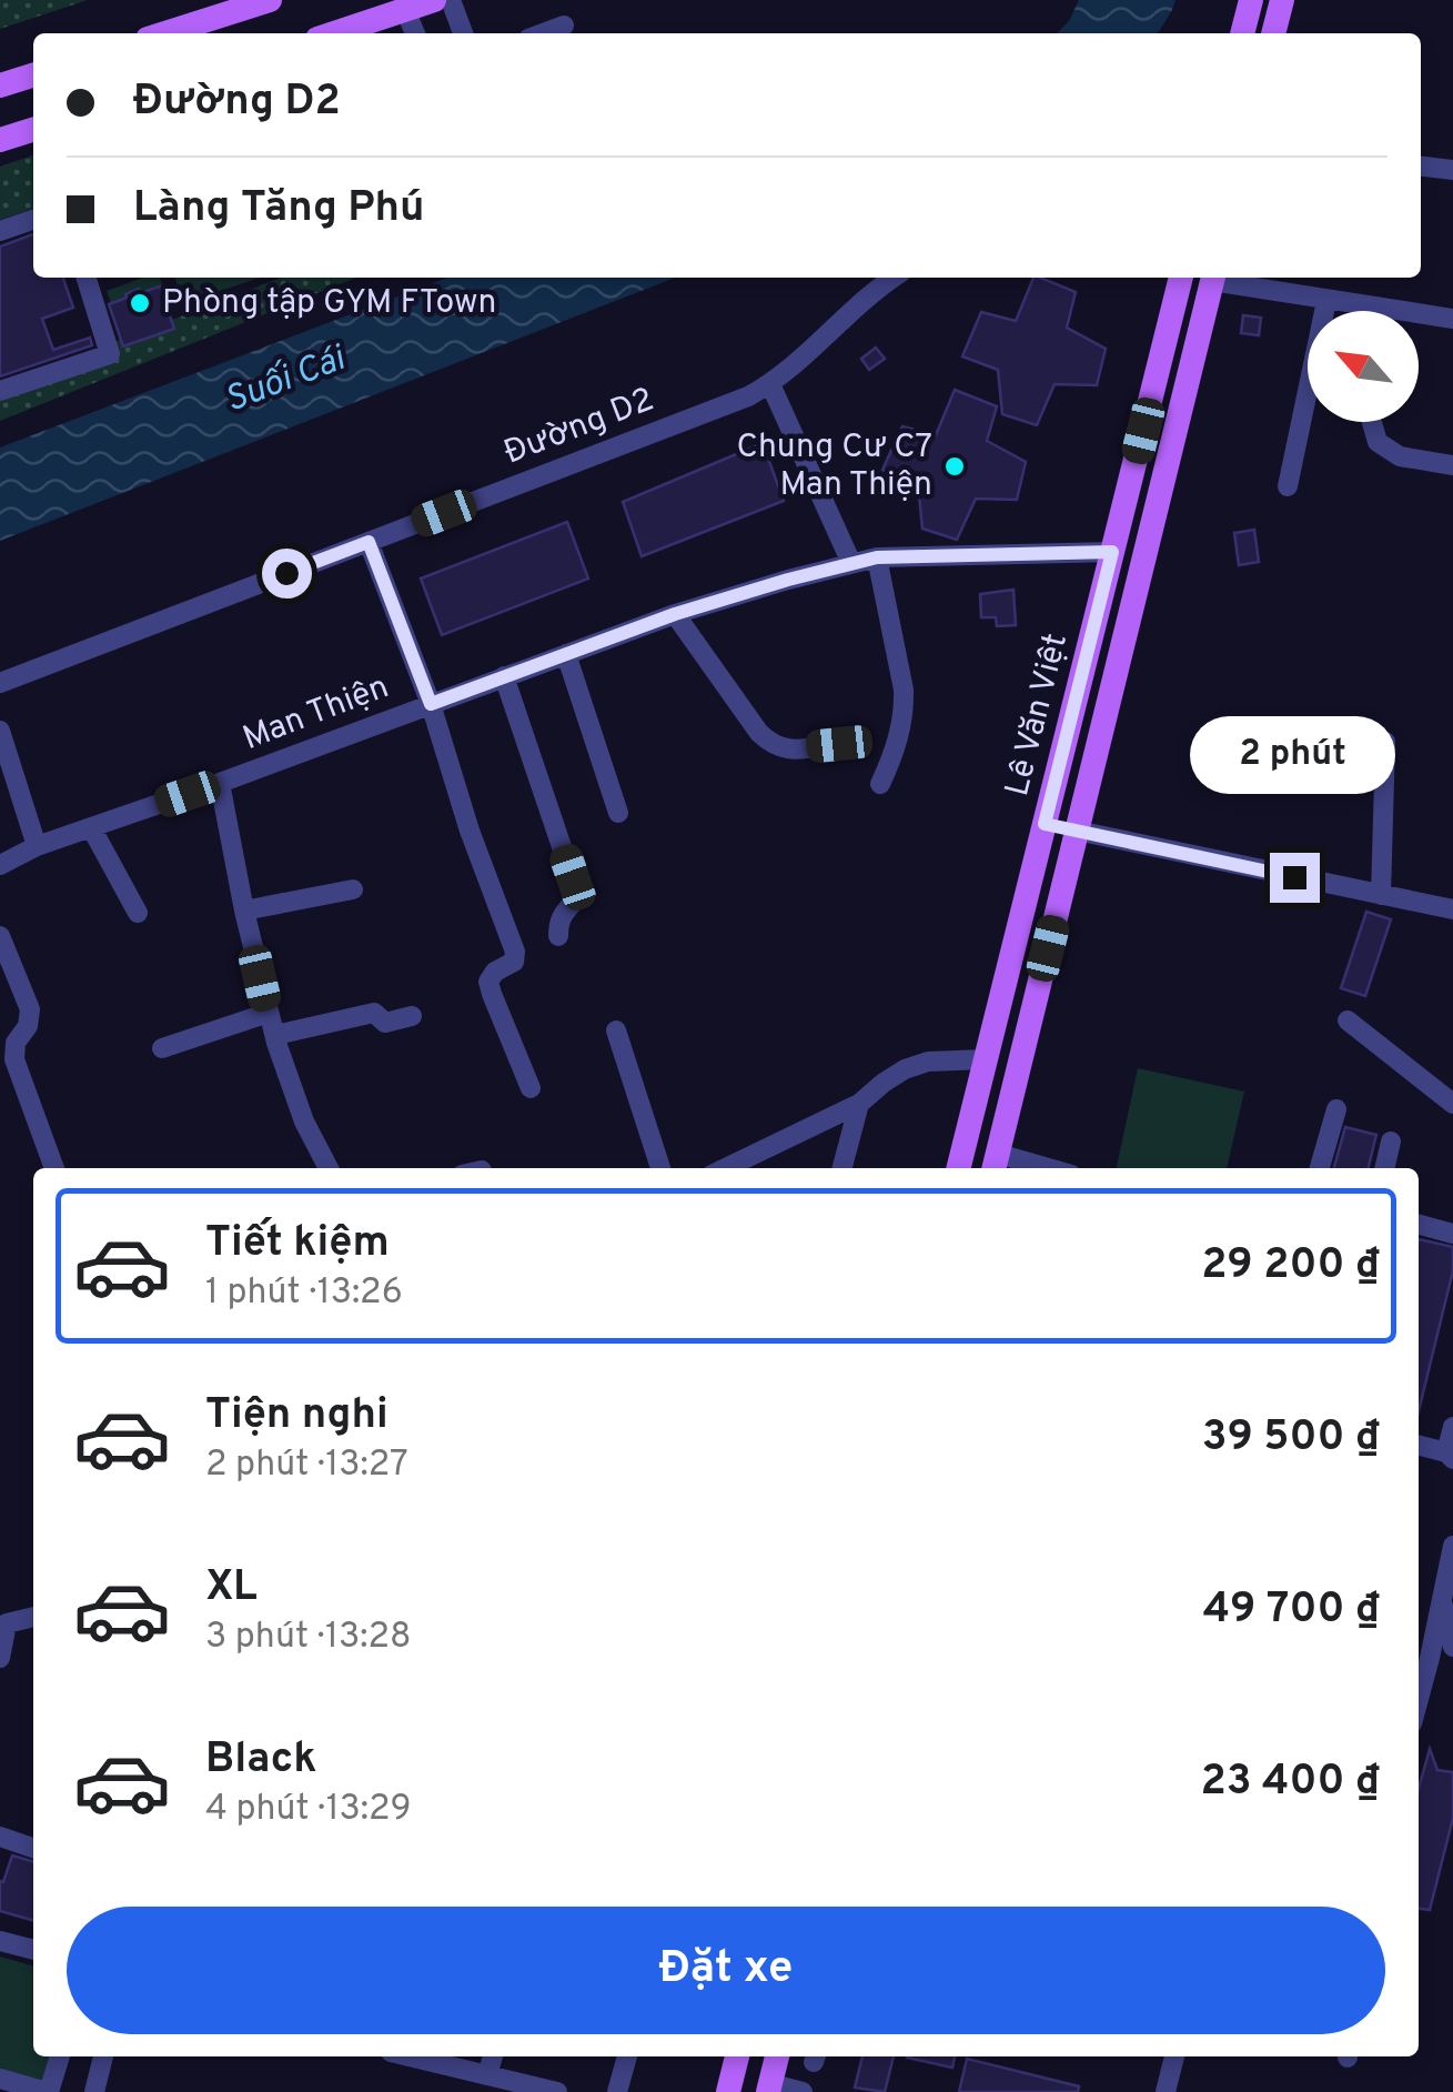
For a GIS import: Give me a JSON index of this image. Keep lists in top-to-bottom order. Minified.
{"streets":{"main road":["Lê Văn Việt"],"street":["Đường D2","Man Thiện"]},"crossings":[["Man Thiện","Lê Văn Việt"]],"water":["Suối Cái"],"places":["Phòng tập GYM FTown","Chung Cư C7 Man Thiện"],"north":"top left","page":{"banner":["Đường D2","Làng Tăng Phú"],"bubble":"2 phút","list":[{"name":"Tiết kiệm","note":"1 phút · 13:26","value":"29 200 ₫"},{"name":"Tiện nghi","note":"2 phút · 13:27","value":"39 500 ₫"},{"name":"XL","note":"3 phút · 13:28","value":"49 700 ₫"},{"name":"Black","note":"4 phút · 13:29","value":"23 400 ₫"}],"buttons":"Đặt xe"}}
